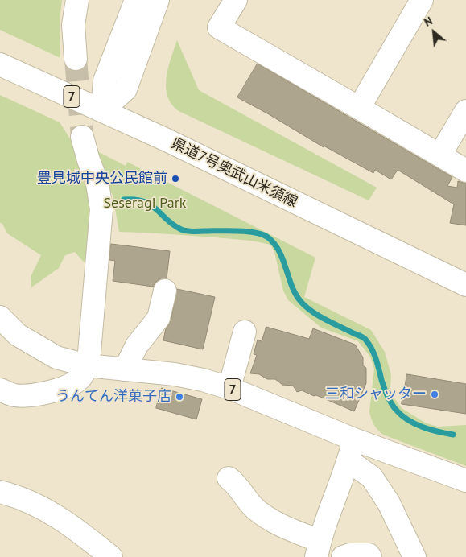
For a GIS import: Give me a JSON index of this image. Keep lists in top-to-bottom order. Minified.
{"streets":{"main road":["7","県道7号奥武山米須線"]},"parks":["Seseragi Park"],"places":["豊見城中央公民館前","三和シャッター","うんてん洋菓子店"],"north":"top left"}
